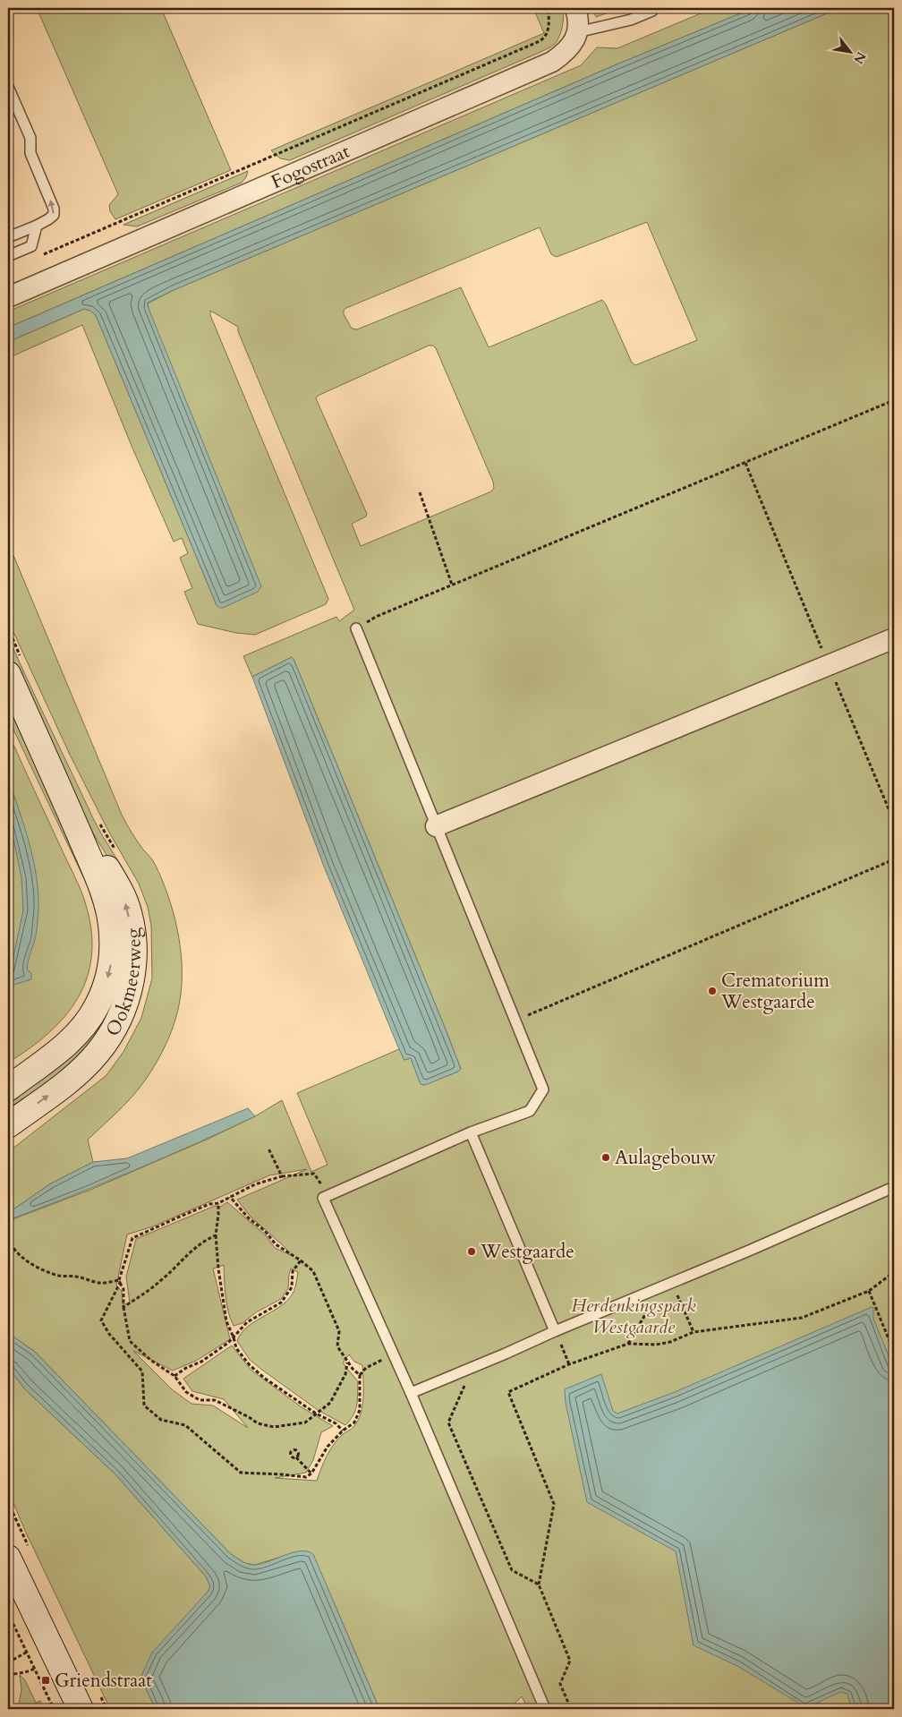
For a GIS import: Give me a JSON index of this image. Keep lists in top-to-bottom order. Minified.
{"streets":{"main road":["Ookmeerweg"],"street":["Fogostraat"]},"parks":["Herdenkingspark Westgaarde"],"places":{"other":["Crematorium Westgaarde","Aulagebouw","Westgaarde"],"transit":["Griendstraat"]},"north":"bottom right"}
